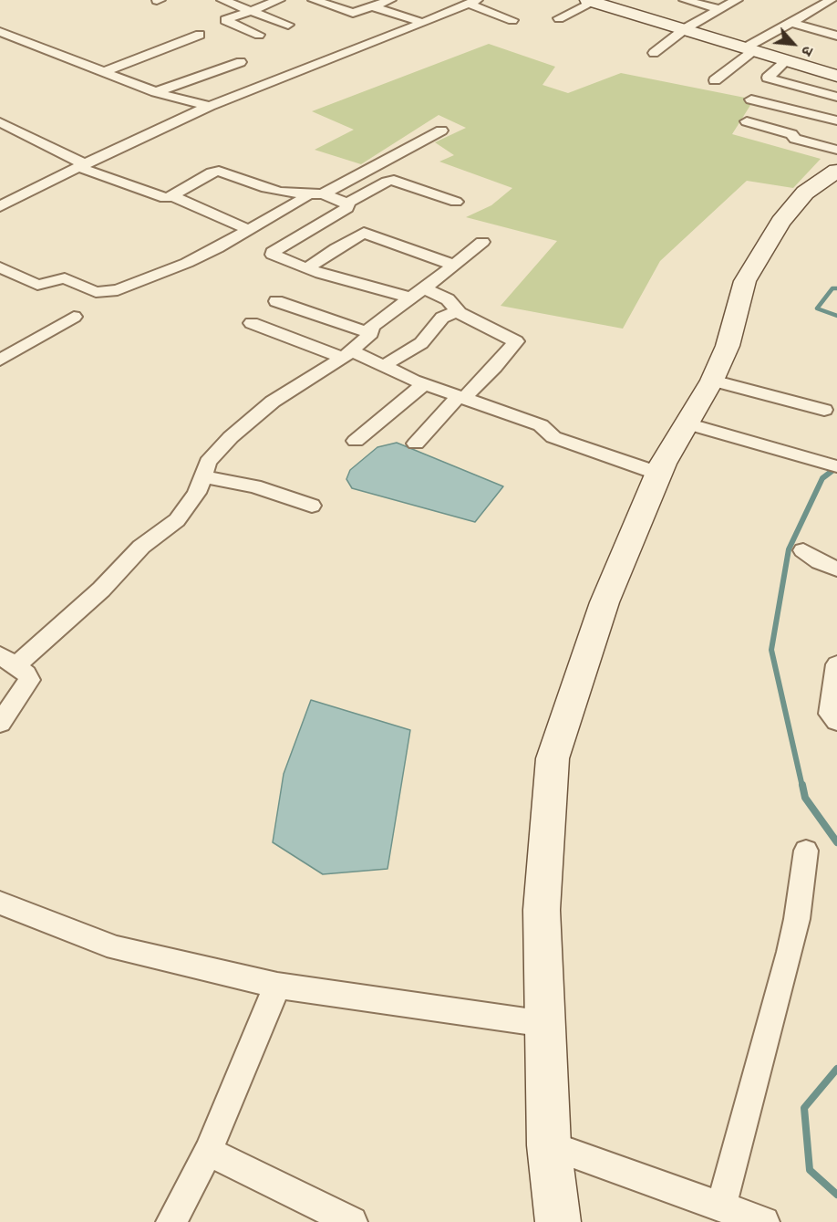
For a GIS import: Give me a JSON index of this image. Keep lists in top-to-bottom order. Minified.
{"north":"bottom right"}
